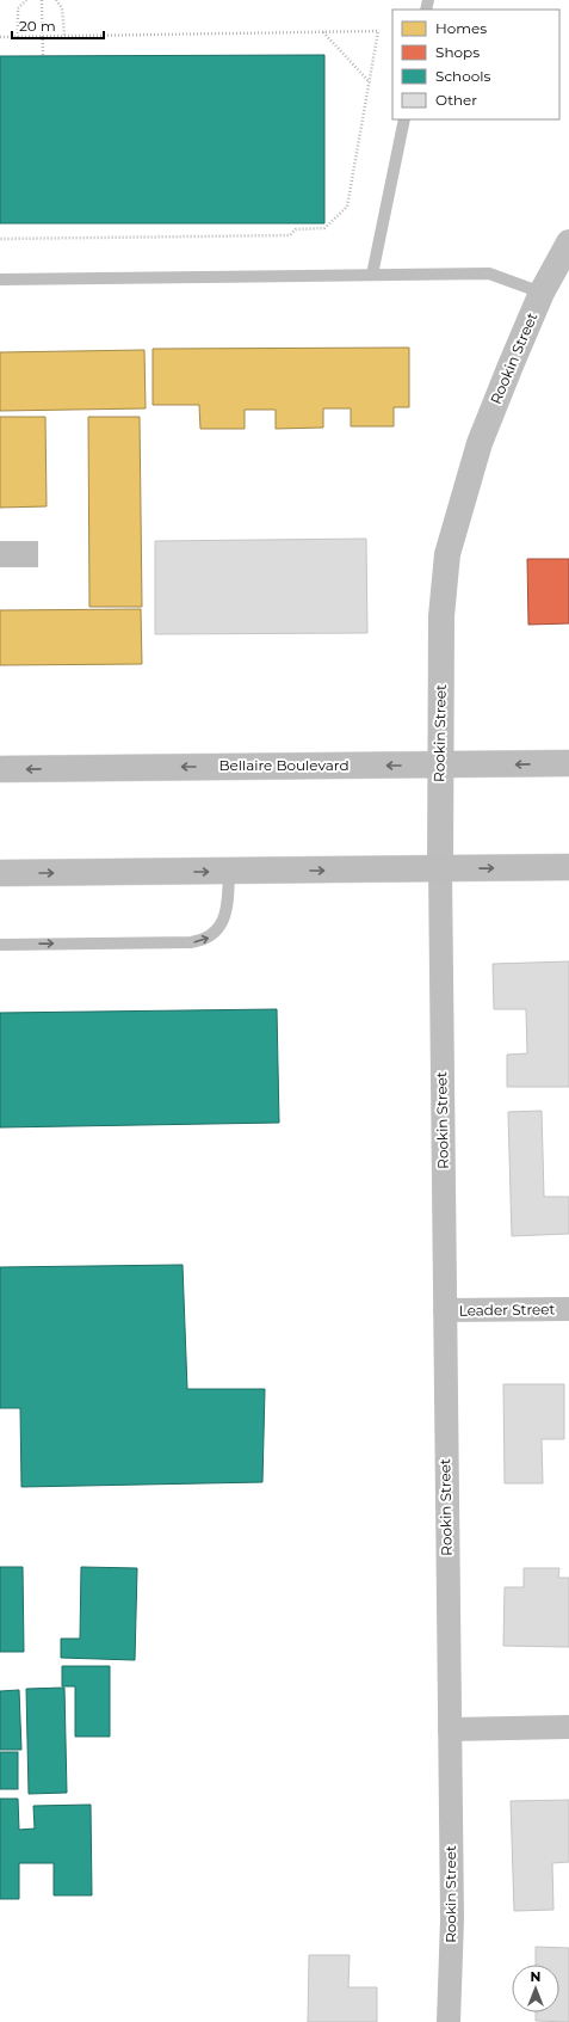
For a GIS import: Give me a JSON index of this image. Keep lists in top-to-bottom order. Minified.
{"streets":{"main road":["Bellaire Boulevard"],"street":["Rookin Street","Leader Street"]},"crossings":[["Rookin Street","Bellaire Boulevard"],["Rookin Street","Leader Street"]],"legend":["Homes","Shops","Schools","Other"],"scale_bar":"20 m","north":"top"}
